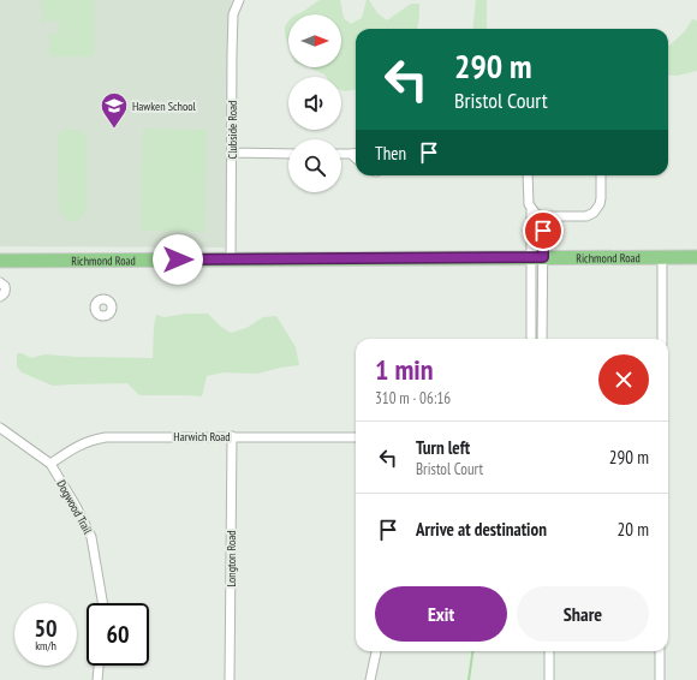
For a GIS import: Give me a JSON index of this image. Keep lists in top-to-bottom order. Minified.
{"streets":{"main road":["Richmond Road"],"street":["Clubside Road","Harwich Road","Dogwood Trail","Longton Road"]},"crossings":[["Clubside Road","Richmond Road"],["Harwich Road","Dogwood Trail"],["Harwich Road","Longton Road"]],"places":{"school or university":["Hawken School"]},"north":"right","page":{"turn":["290 m","Bristol Court"],"then":"Then","heading":["1 min","310 m · 06:16"],"list":[{"name":"Turn left","note":"Bristol Court","value":"290 m"},{"name":"Arrive at destination","value":"20 m"}],"buttons":["Exit","Share"],"speed":"50 km/h","limit":"60"}}
